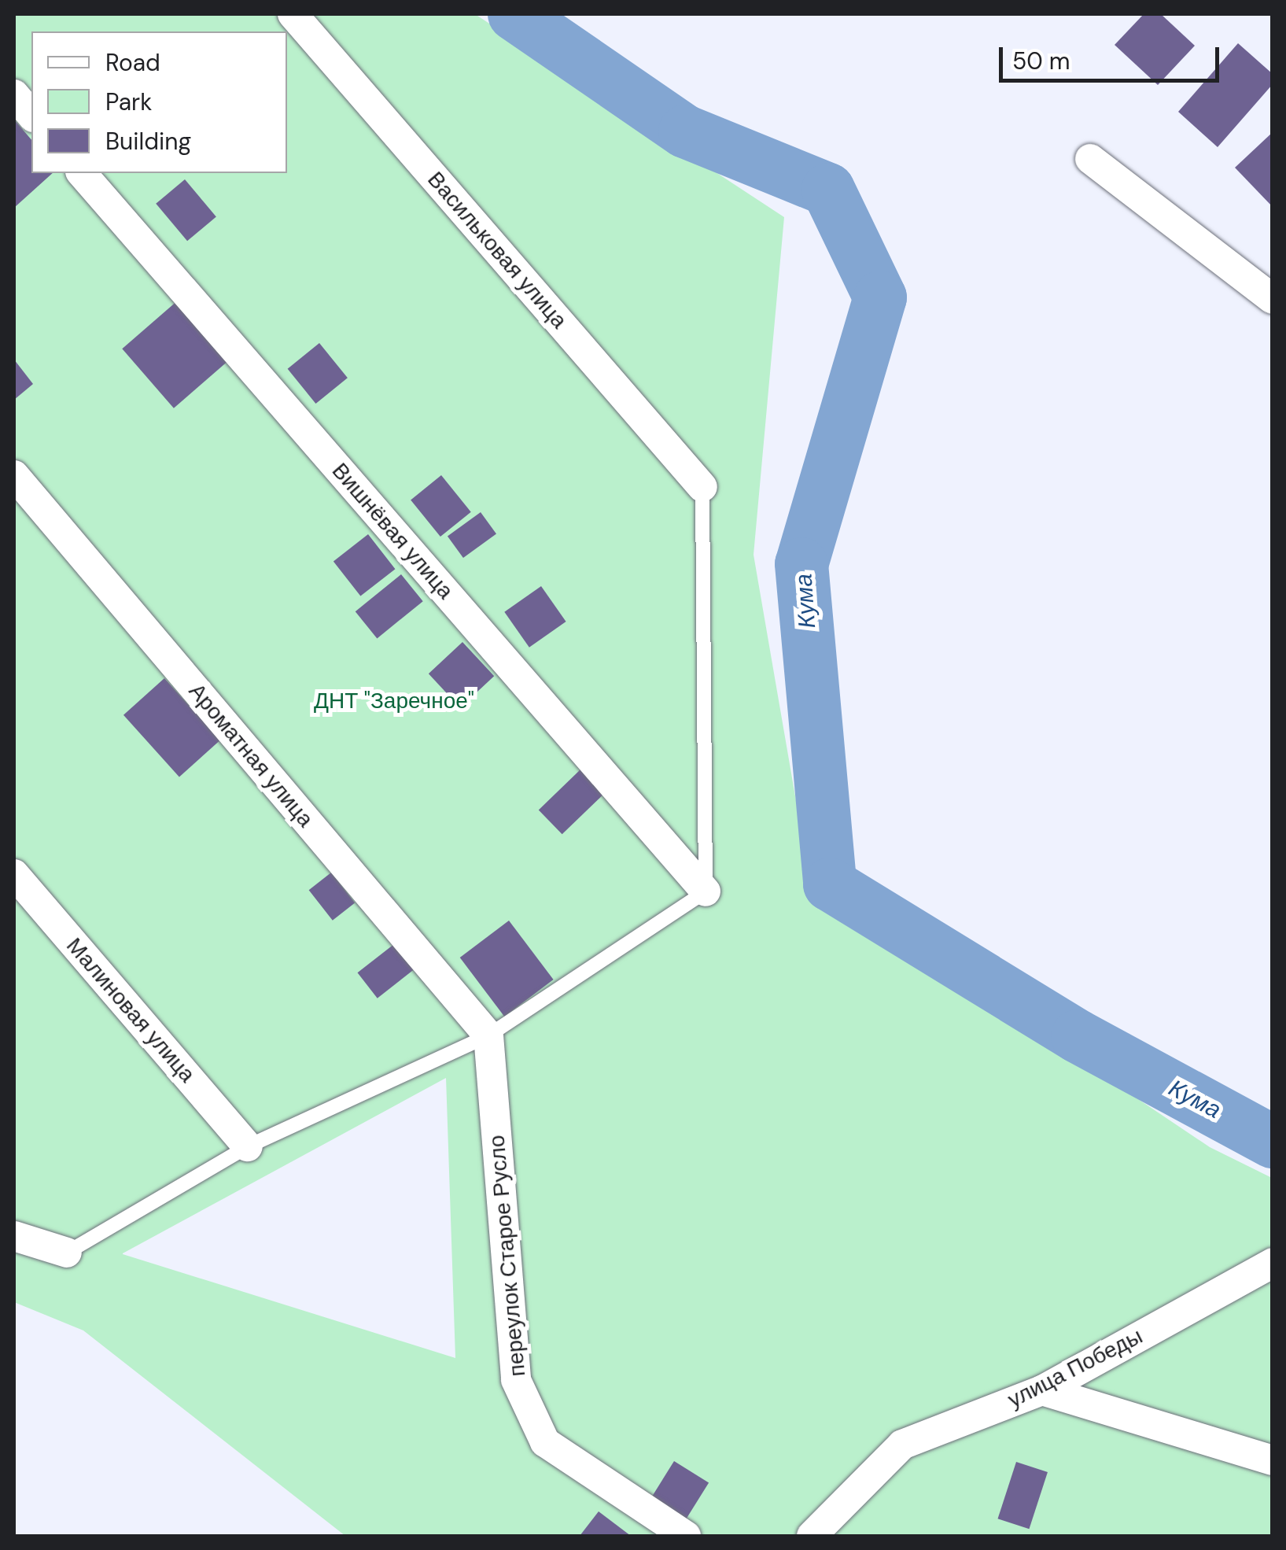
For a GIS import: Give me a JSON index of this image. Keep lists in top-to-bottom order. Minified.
{"streets":{"street":["Васильковая улица","Вишнёвая улица","Ароматная улица","Малиновая улица","переулок Старое Русло","улица Победы"]},"crossings":[["Ароматная улица","переулок Старое Русло"]],"water":["Кума"],"parks":["ДНТ \"Заречное\""],"legend":["Road","Park","Building"],"scale_bar":"50 m"}
